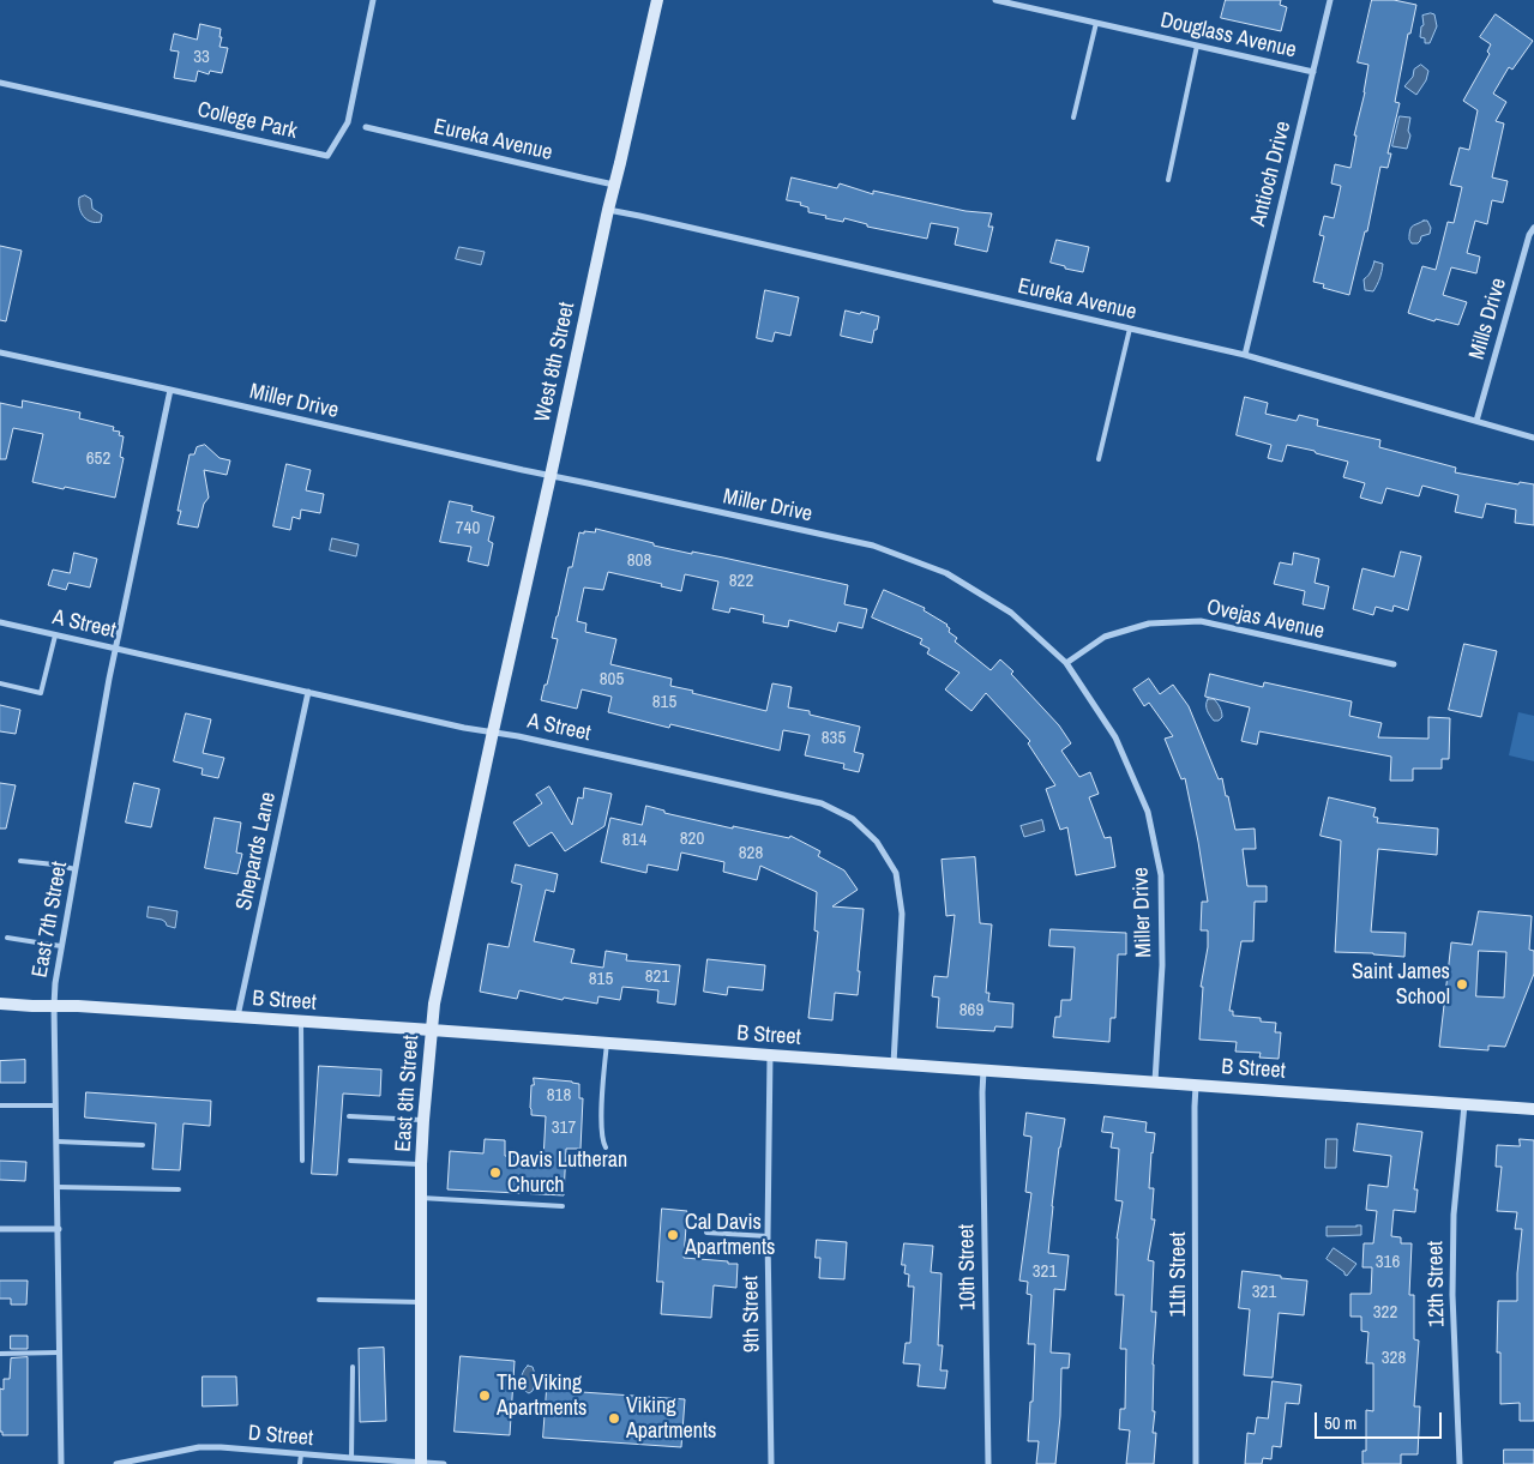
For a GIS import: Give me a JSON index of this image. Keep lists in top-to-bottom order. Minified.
{"streets":{"street":["Douglass Avenue","College Park","Eureka Avenue","Antioch Drive","Mills Drive","West 8th Street","Miller Drive","Ovejas Avenue","A Street","Shepards Lane","East 7th Street","B Street","East 8th Street","10th Street","11th Street","12th Street","9th Street","D Street"]},"crossings":[["Douglass Avenue","Antioch Drive"],["Eureka Avenue","Antioch Drive"],["Eureka Avenue","Mills Drive"],["Eureka Avenue","West 8th Street"],["West 8th Street","Miller Drive"],["West 8th Street","A Street"],["West 8th Street","East 8th Street"],["Miller Drive","Ovejas Avenue"],["Miller Drive","East 7th Street"],["Miller Drive","B Street"],["A Street","Shepards Lane"],["A Street","East 7th Street"],["A Street","B Street"],["A Street","East 8th Street"],["Shepards Lane","B Street"],["East 7th Street","B Street"],["B Street","East 8th Street"],["B Street","10th Street"],["B Street","11th Street"],["B Street","12th Street"],["B Street","9th Street"],["East 8th Street","D Street"]],"places":["Saint James School","Davis Lutheran Church","Cal Davis Apartments","The Viking Apartments","Viking Apartments"],"house_numbers":["33","652","740","808","822","805","815","835","820","814","828","821","815","869","818","317","316","321","321","322","328"],"scale_bar":"50 m"}
